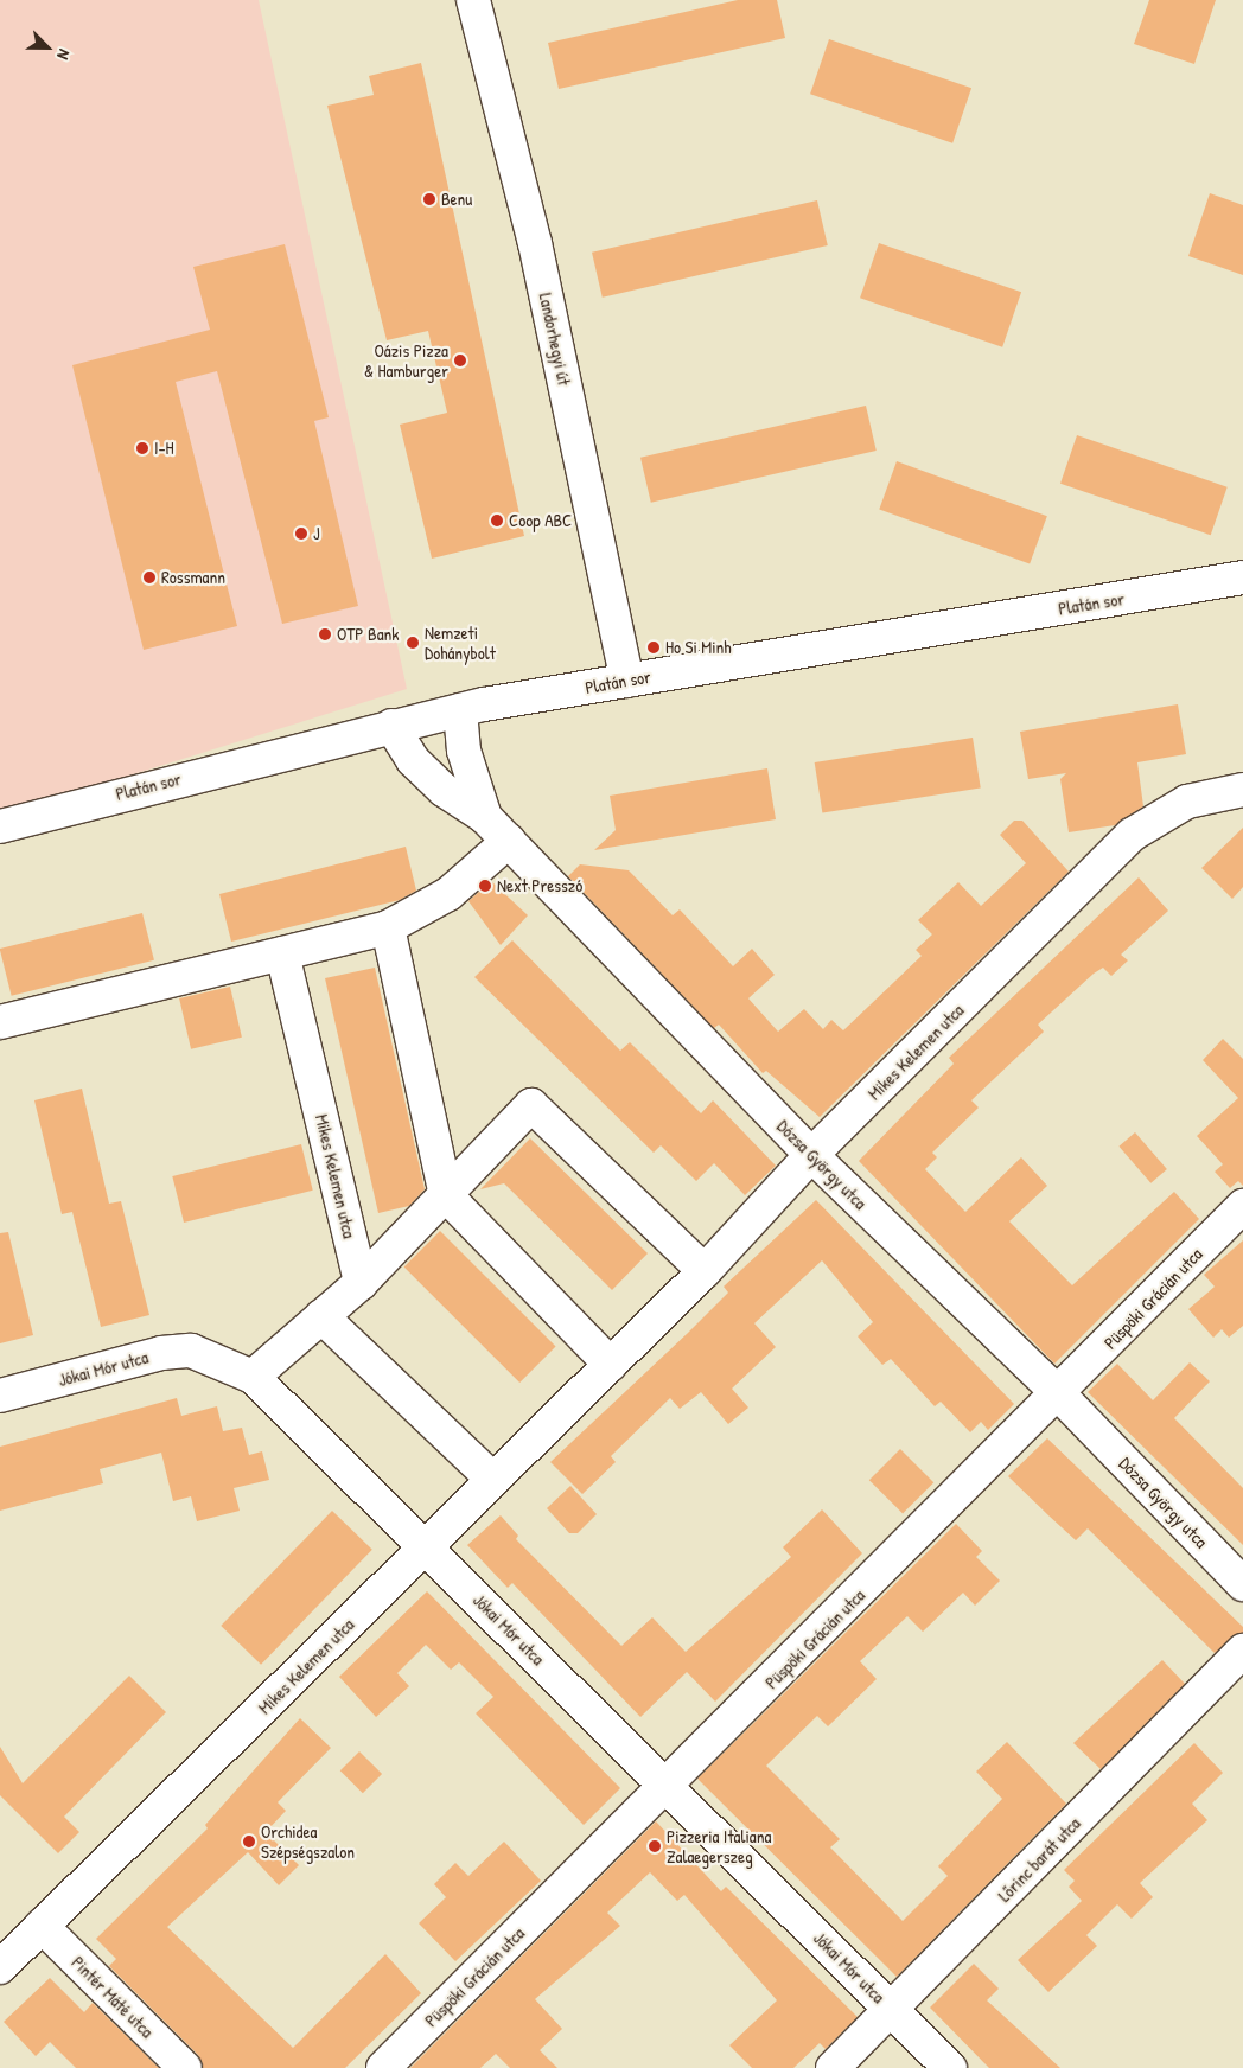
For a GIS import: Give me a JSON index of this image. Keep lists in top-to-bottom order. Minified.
{"streets":{"street":["Landorhegyi út","Platán sor","Mikes Kelemen utca","Dózsa György utca","Püspöki Grácián utca","Jókai Mór utca","Lőrinc barát utca","Pintér Máté utca"]},"crossings":[["Landorhegyi út","Platán sor"],["Platán sor","Dózsa György utca"],["Mikes Kelemen utca","Dózsa György utca"],["Mikes Kelemen utca","Jókai Mór utca"],["Mikes Kelemen utca","Pintér Máté utca"],["Dózsa György utca","Püspöki Grácián utca"],["Püspöki Grácián utca","Jókai Mór utca"],["Jókai Mór utca","Lőrinc barát utca"]],"places":["Benu","Oázis Pizza & Hamburger","I-H","Coop ABC","J","Rossmann","OTP Bank","Nemzeti Dohánybolt","Ho Si Minh","Next Presszó","Orchidea Szépségszalon","Pizzeria Italiana Zalaegerszeg"],"north":"bottom right"}
